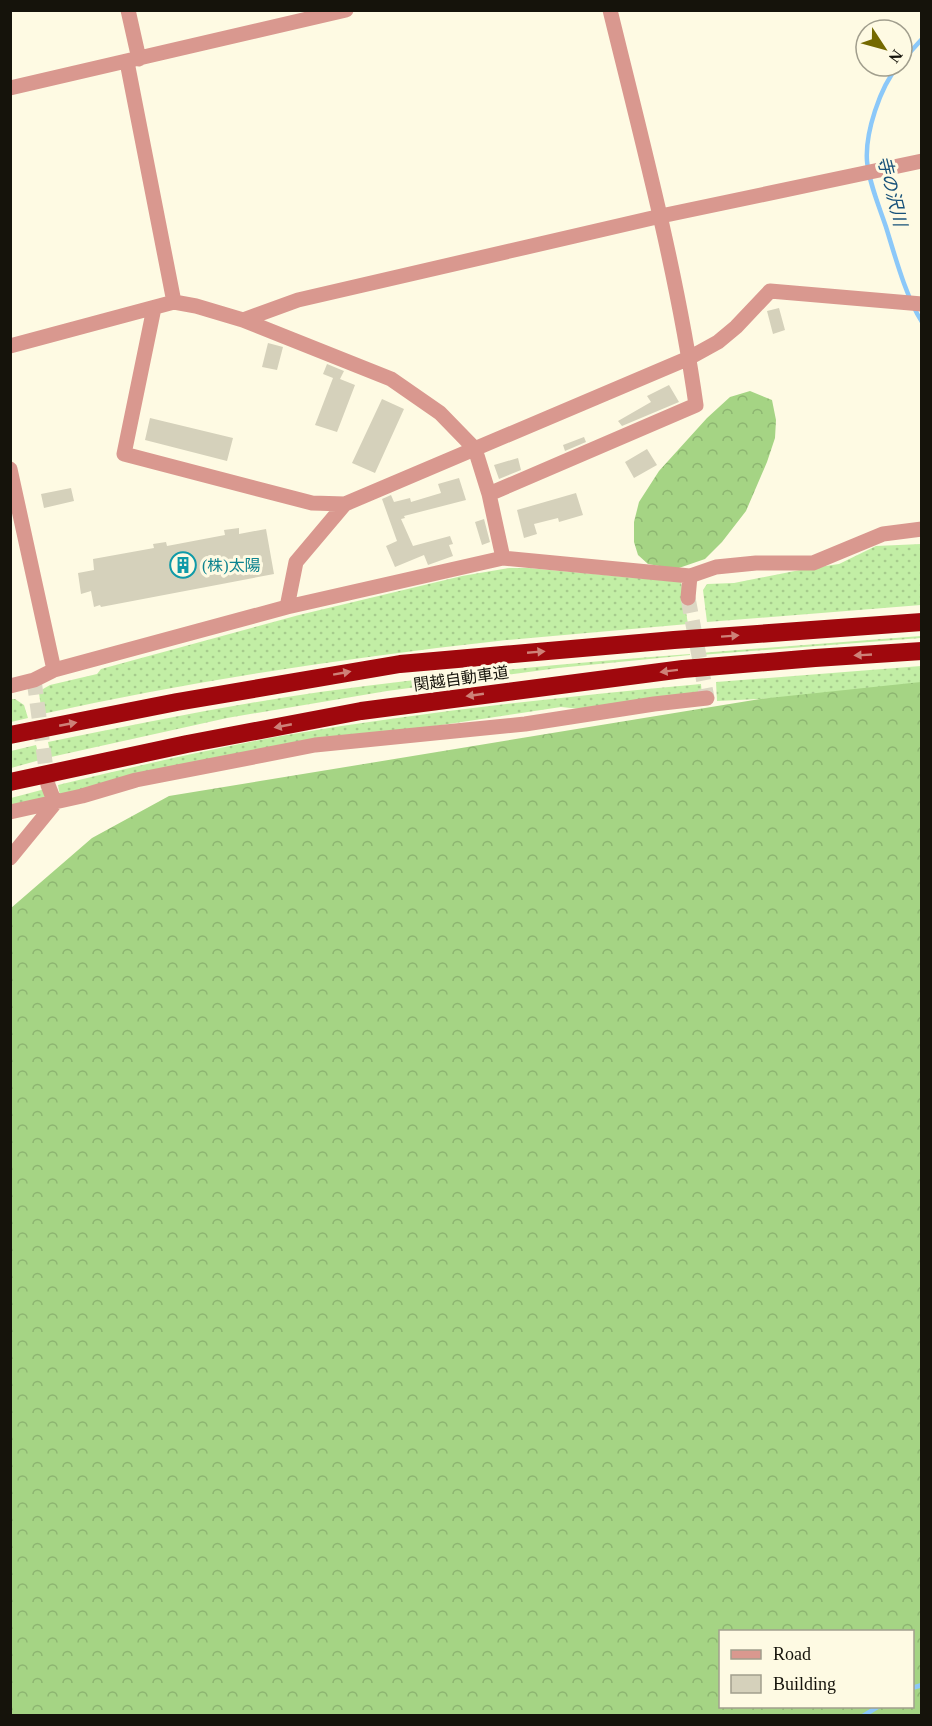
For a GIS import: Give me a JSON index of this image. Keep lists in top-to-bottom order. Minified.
{"streets":{"highway":["関越自動車道"]},"water":["寺の沢川"],"places":{"building":["(株)太陽"]},"legend":["Road","Building"],"north":"bottom right"}
